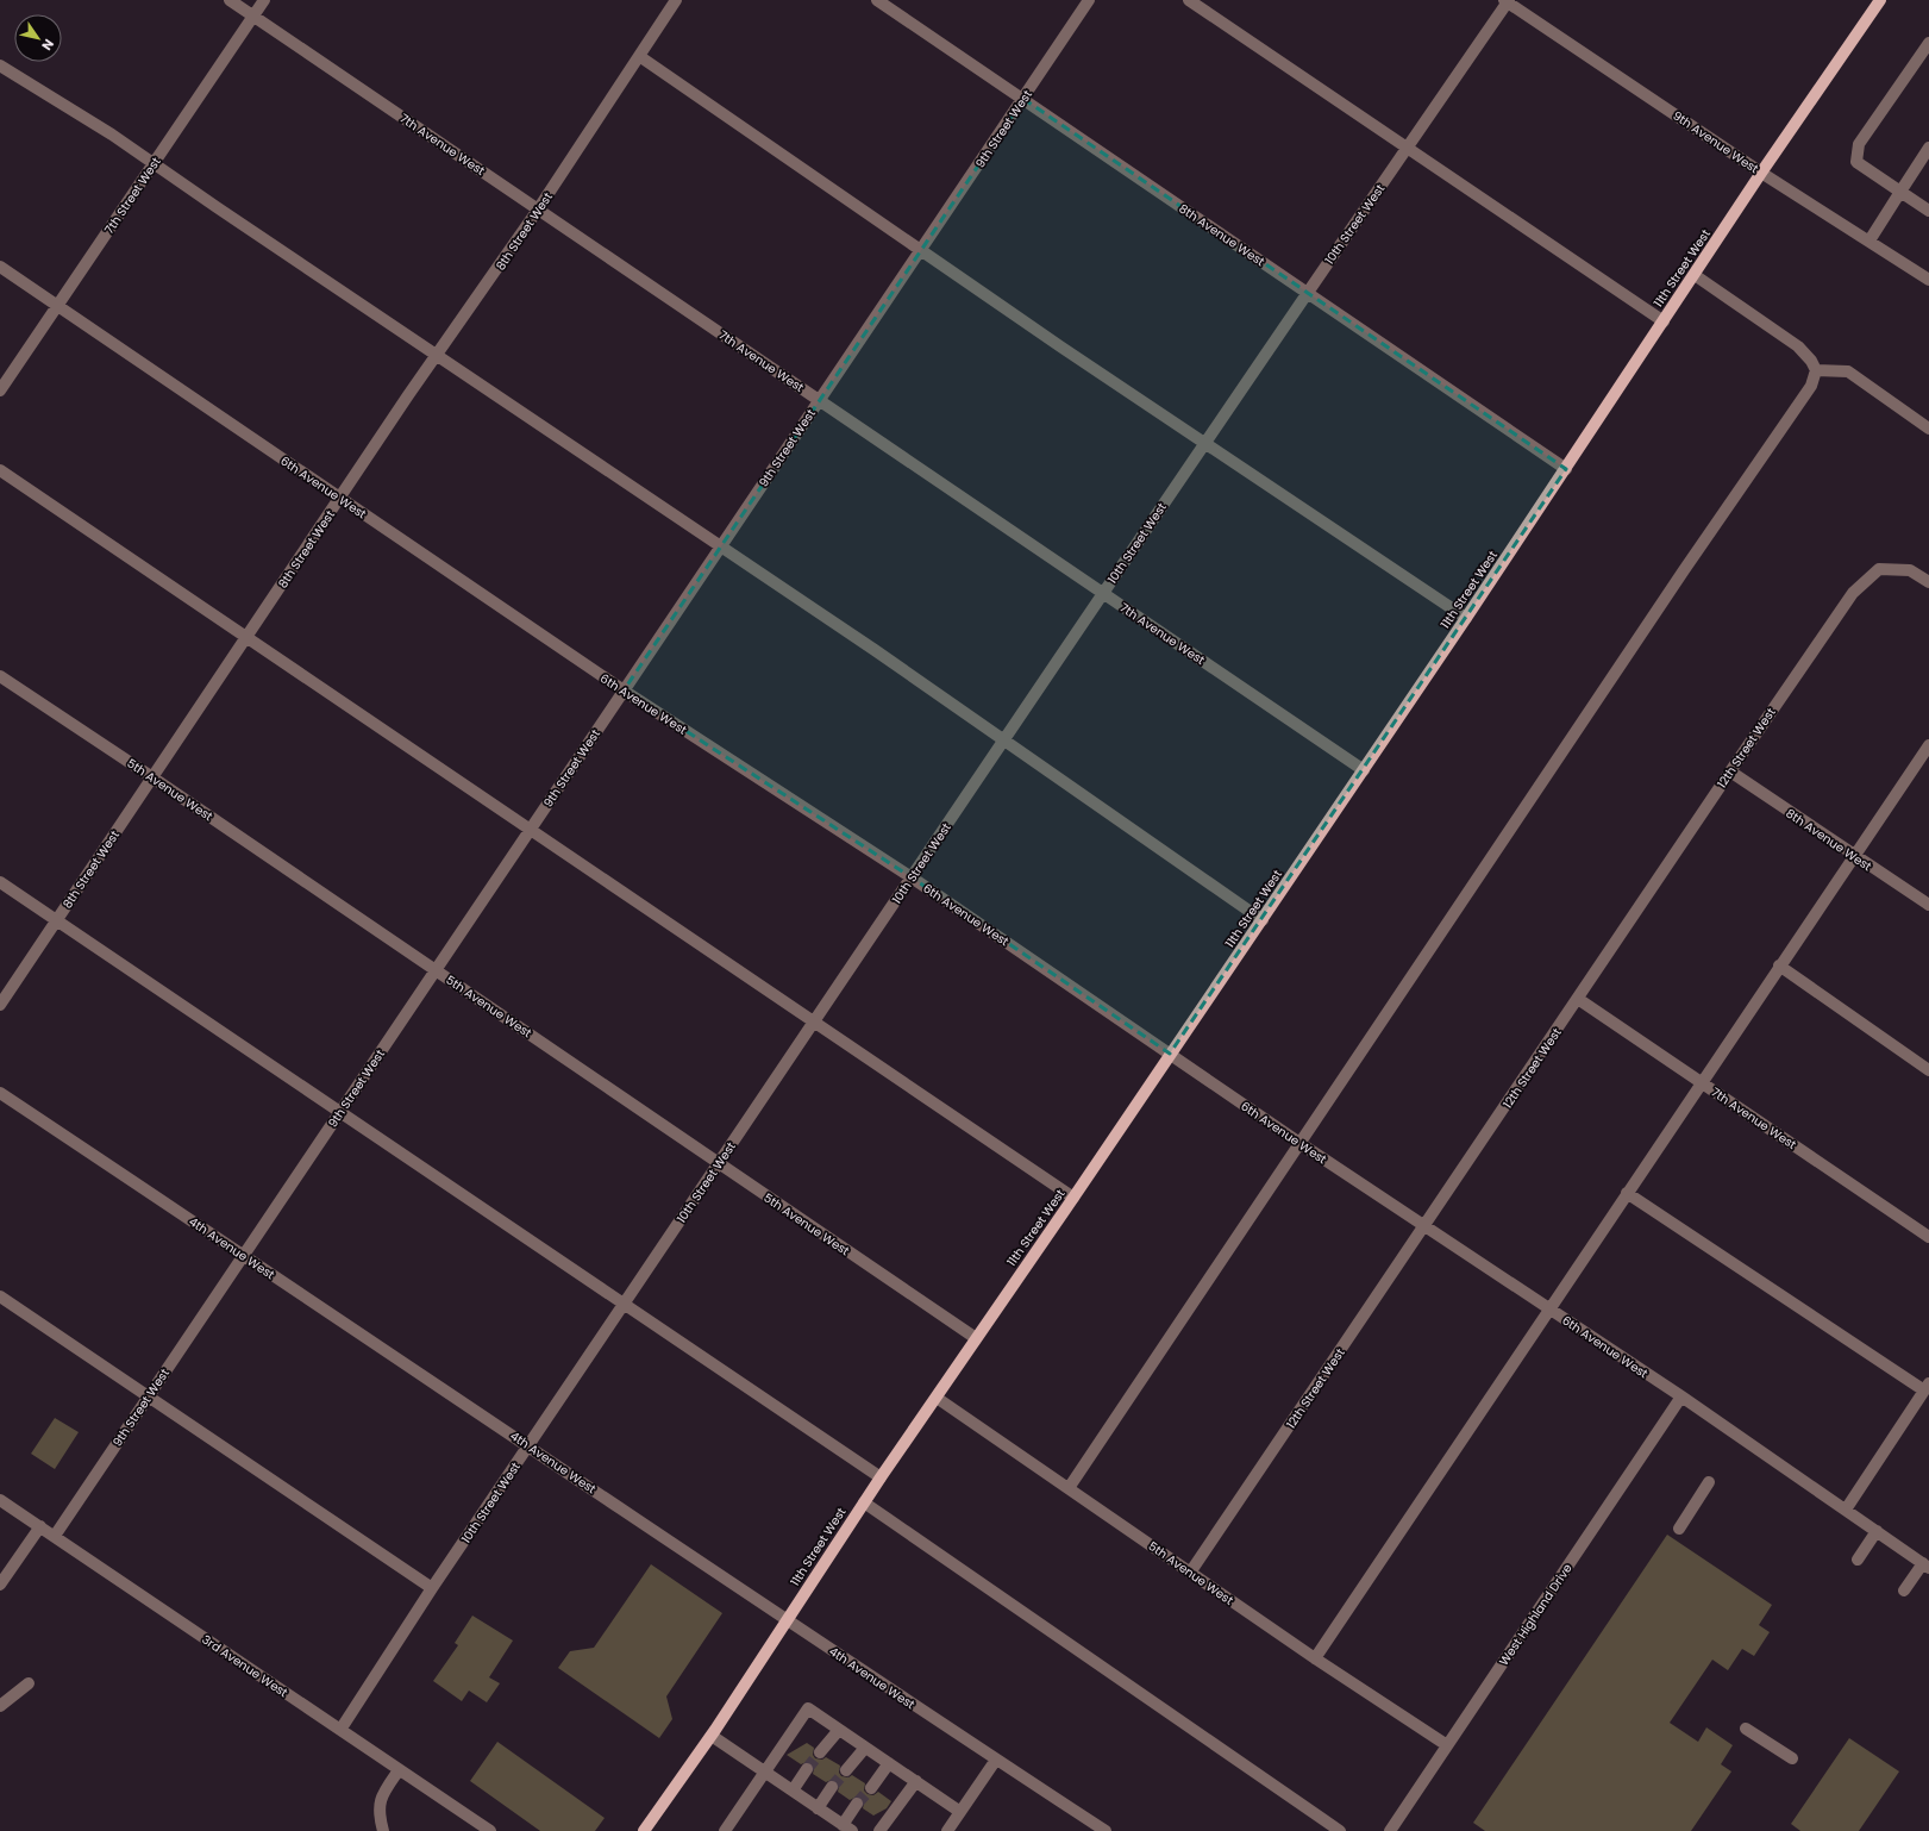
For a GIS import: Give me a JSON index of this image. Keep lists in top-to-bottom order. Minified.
{"streets":{"main road":["11th Street West"],"street":["9th Street West","9th Avenue West","7th Avenue West","7th Street West","10th Street West","8th Street West","8th Avenue West","6th Avenue West","12th Street West","5th Avenue West","4th Avenue West","West Highland Drive","3rd Avenue West"]},"crossings":[["9th Street West","7th Avenue West"],["9th Street West","8th Avenue West"],["9th Street West","6th Avenue West"],["9th Street West","5th Avenue West"],["9th Street West","4th Avenue West"],["9th Street West","3rd Avenue West"],["9th Avenue West","10th Street West"],["9th Avenue West","11th Street West"],["7th Avenue West","7th Street West"],["7th Avenue West","10th Street West"],["7th Avenue West","8th Street West"],["7th Avenue West","11th Street West"],["7th Avenue West","12th Street West"],["7th Street West","6th Avenue West"],["10th Street West","8th Avenue West"],["10th Street West","6th Avenue West"],["10th Street West","5th Avenue West"],["10th Street West","4th Avenue West"],["10th Street West","3rd Avenue West"],["8th Street West","6th Avenue West"],["8th Street West","5th Avenue West"],["8th Avenue West","11th Street West"],["8th Avenue West","12th Street West"],["11th Street West","6th Avenue West"],["11th Street West","5th Avenue West"],["11th Street West","4th Avenue West"],["6th Avenue West","12th Street West"],["6th Avenue West","West Highland Drive"],["12th Street West","5th Avenue West"],["5th Avenue West","West Highland Drive"]],"north":"bottom right"}
